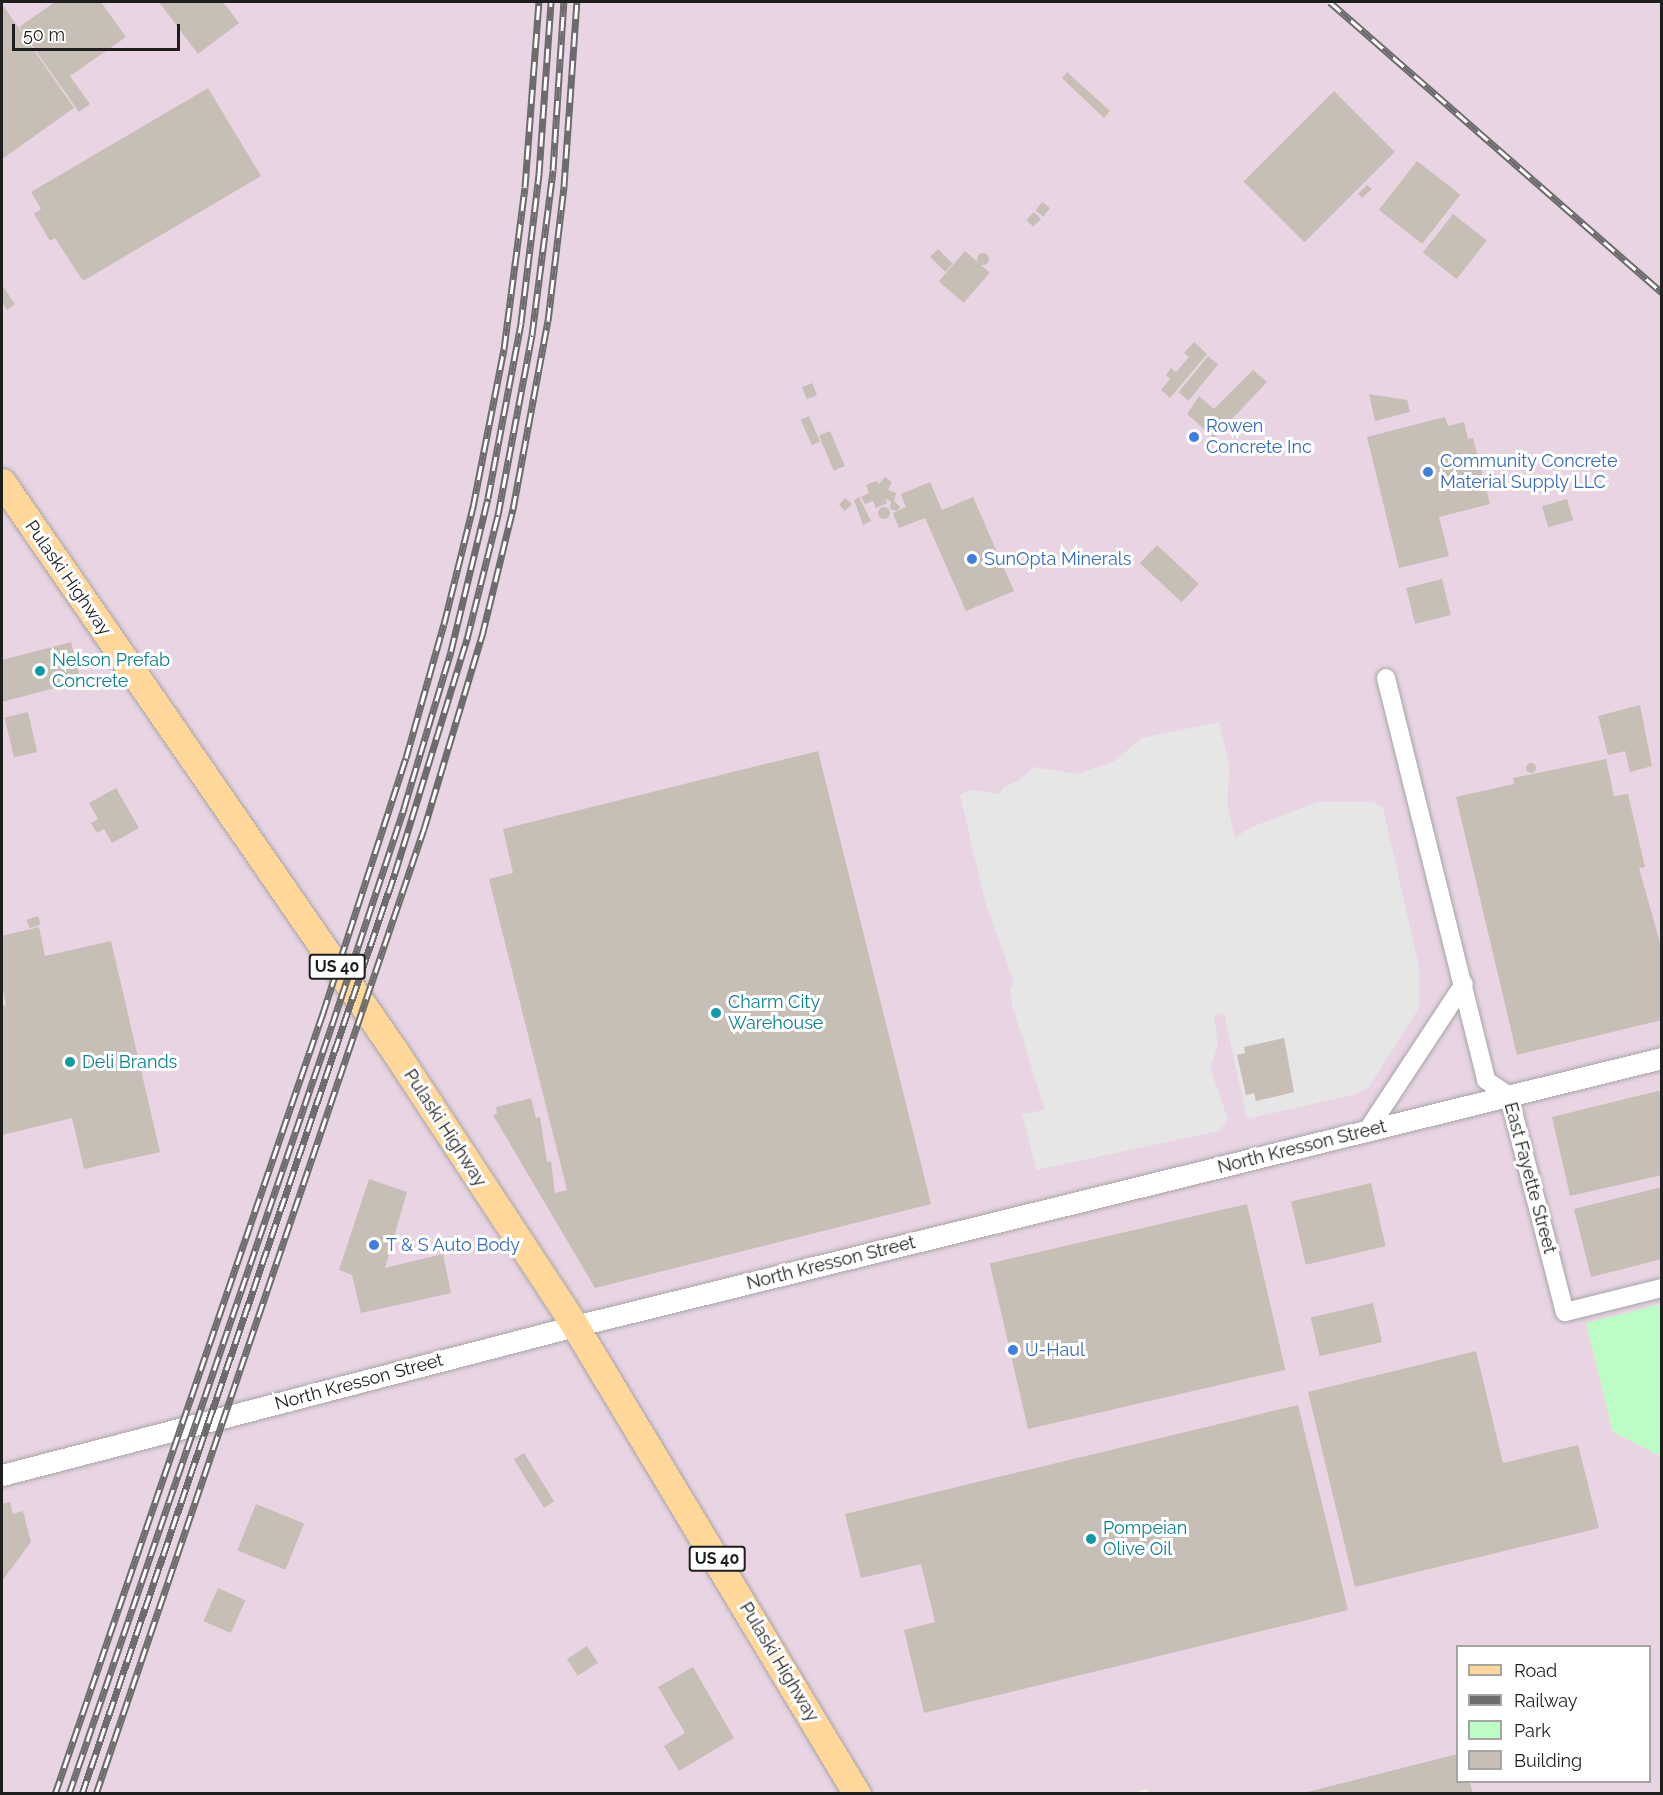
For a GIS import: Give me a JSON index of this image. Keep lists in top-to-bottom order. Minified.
{"streets":{"main road":["Pulaski Highway","US 40"],"street":["North Kresson Street","East Fayette Street"]},"crossings":[["Pulaski Highway","North Kresson Street"],["North Kresson Street","East Fayette Street"]],"places":["Rowen Concrete Inc","Community Concrete Material Supply LLC","SunOpta Minerals","Nelson Prefab Concrete","Charm City Warehouse","Deli Brands","T & S Auto Body","U-Haul","Pompeian Olive Oil"],"legend":["Road","Railway","Park","Building"],"scale_bar":"50 m"}
